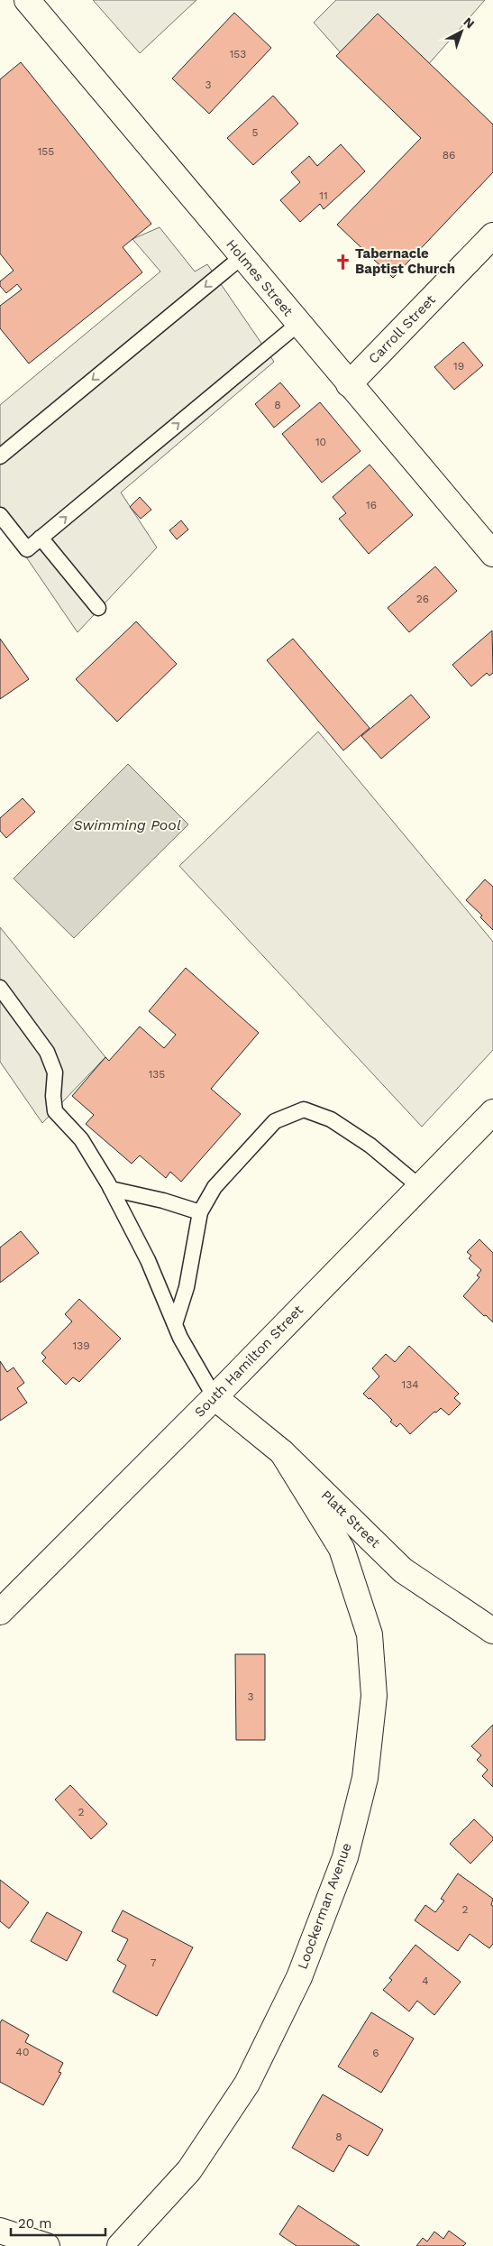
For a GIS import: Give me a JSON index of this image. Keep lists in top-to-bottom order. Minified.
{"streets":{"street":["Holmes Street","Carroll Street","South Hamilton Street","Platt Street","Loockerman Avenue"]},"crossings":[["Holmes Street","Carroll Street"],["South Hamilton Street","Platt Street"],["Platt Street","Loockerman Avenue"]],"water":["Swimming Pool"],"places":{"church":["Tabernacle Baptist Church"]},"house_numbers":["153","3","5","155","86","11","19","8","10","16","26","135","139","134","3","2","2","7","4","40","6","8"],"scale_bar":"20 m","north":"top right"}
